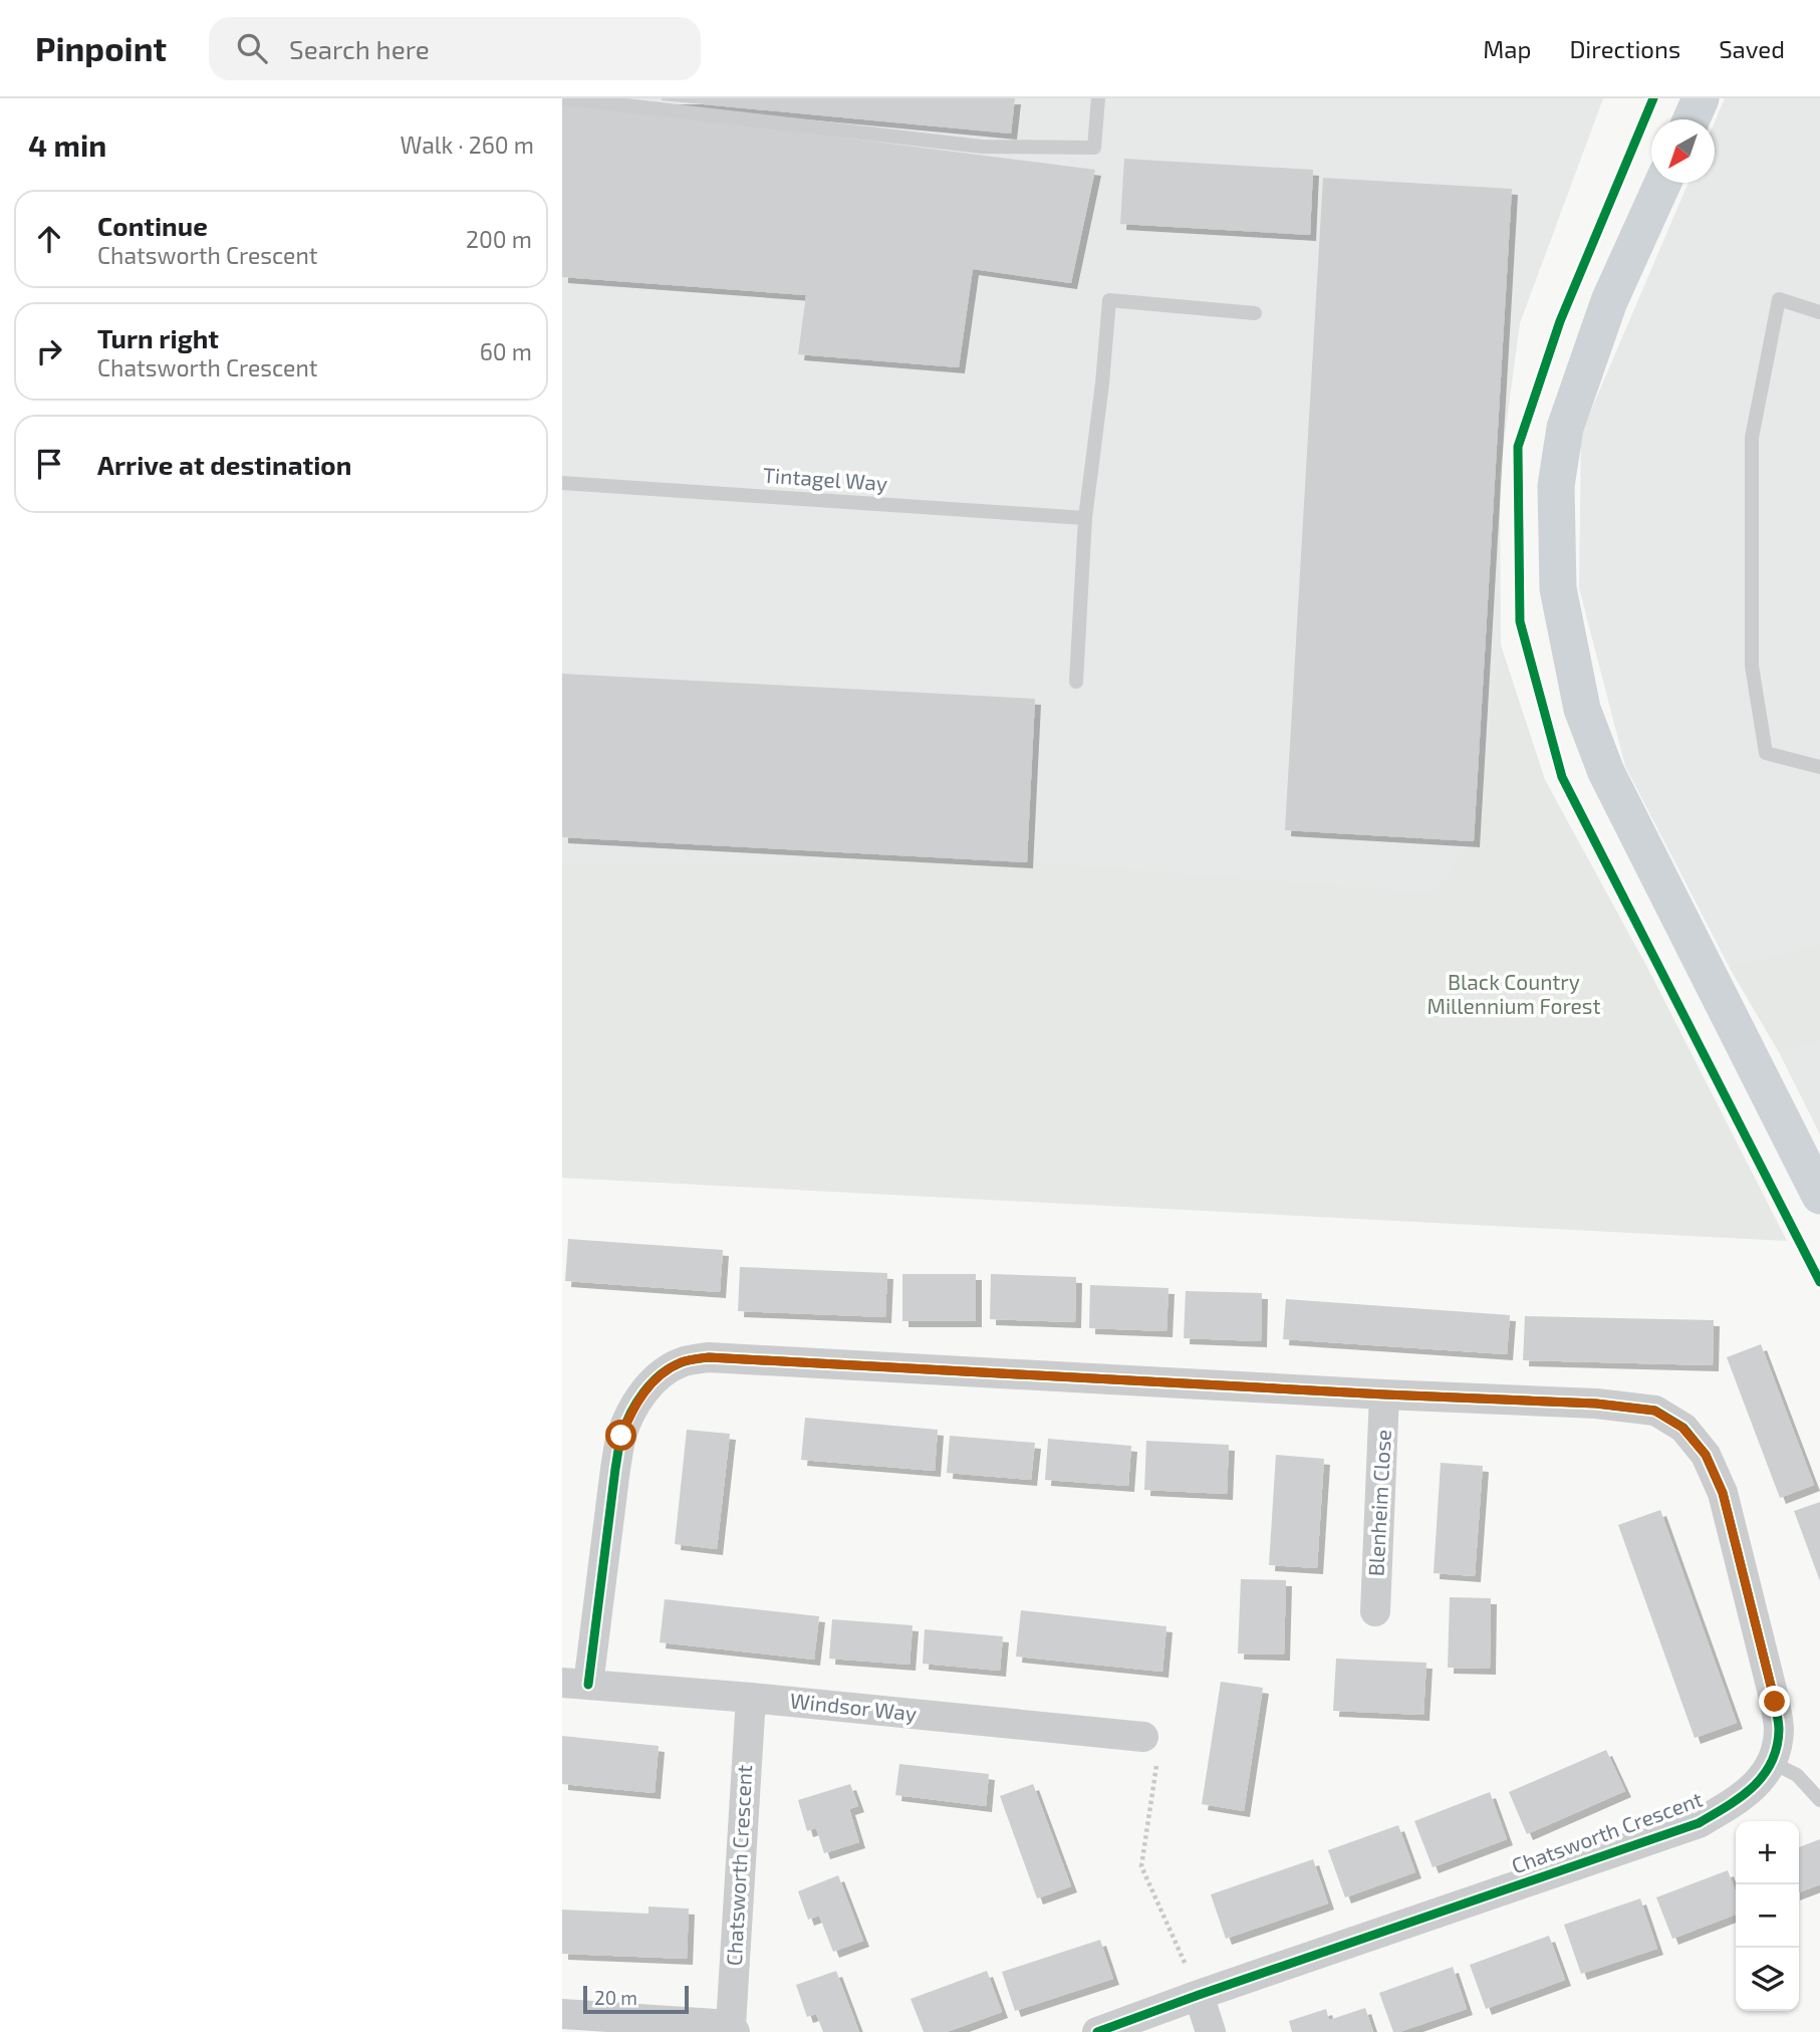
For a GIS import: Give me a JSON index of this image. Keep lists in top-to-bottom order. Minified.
{"streets":{"street":["Blenheim Close","Windsor Way","Chatsworth Crescent"],"lane":["Tintagel Way"]},"crossings":[["Windsor Way","Chatsworth Crescent"]],"parks":["Black Country Millennium Forest"],"scale_bar":"20 m","north":"bottom left","page":{"header":"Pinpoint","search":"Search here","nav":["Map","Directions","Saved"],"heading":["4 min","Walk · 260 m"],"list":[["Continue","Chatsworth Crescent","200 m"],["Turn right","Chatsworth Crescent","60 m"],"Arrive at destination"],"map_buttons":["+","−"],"scale":"20 m"}}
